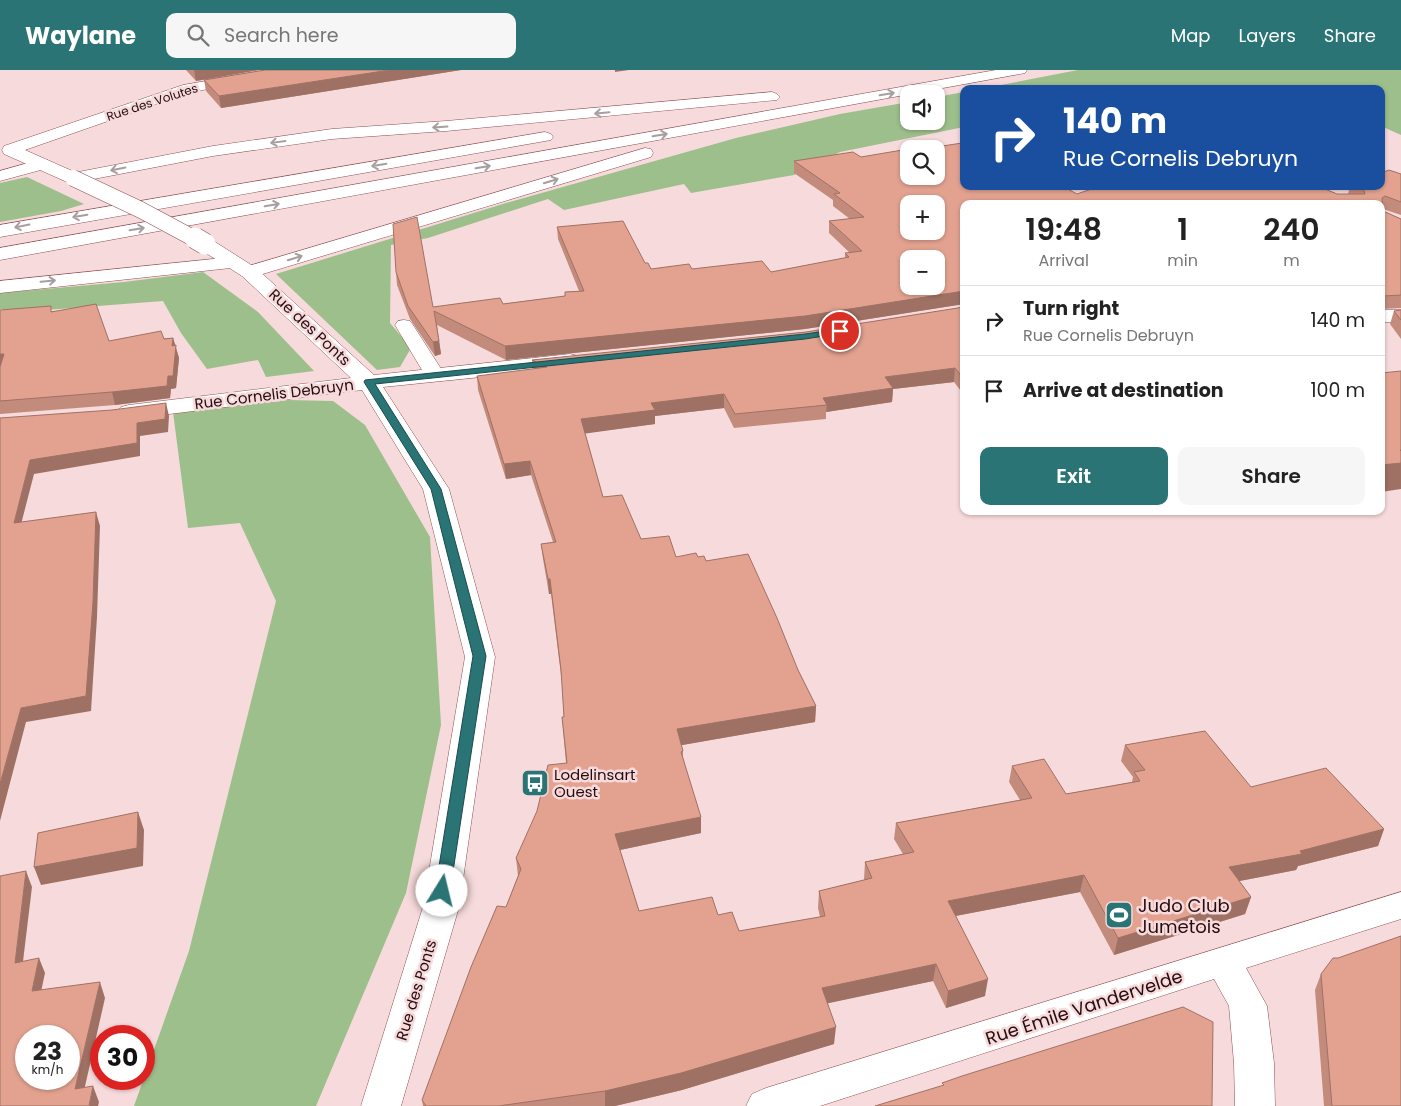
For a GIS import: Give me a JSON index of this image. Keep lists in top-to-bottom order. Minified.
{"streets":{"main road":["Rue des Volutes","Rue des Ponts","Rue Cornelis Debruyn","Rue Émile Vandervelde"]},"crossings":[["Rue des Volutes","Rue des Ponts"],["Rue des Ponts","Rue Cornelis Debruyn"]],"places":{"bus stop":["Lodelinsart Ouest"],"sports":["Judo Club Jumetois"]},"page":{"header":"Waylane","search":"Search here","nav":["Map","Layers","Share"],"map_buttons":["+","−"],"turn":["140 m","Rue Cornelis Debruyn"],"eta":["19:48","Arrival","1","min","240","m"],"list":[{"name":"Turn right","note":"Rue Cornelis Debruyn","value":"140 m"},{"name":"Arrive at destination","value":"100 m"}],"buttons":["Exit","Share"],"speed":"23 km/h","limit":"30"}}
